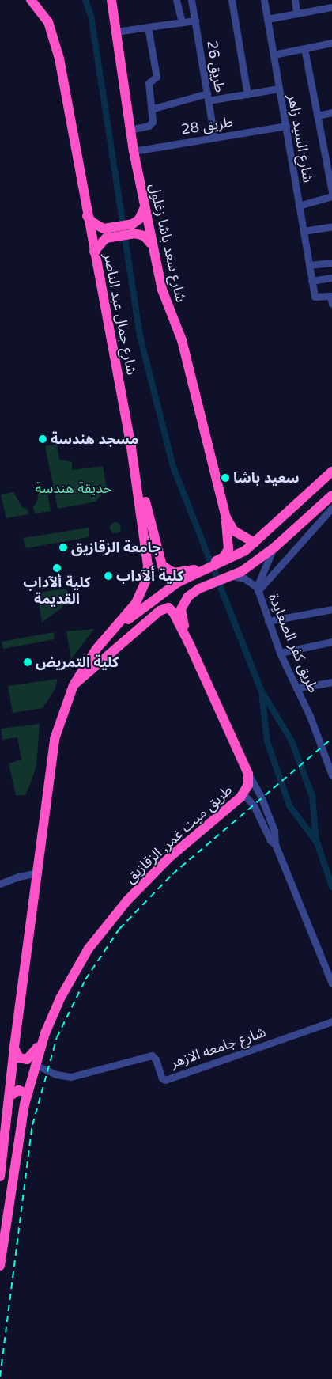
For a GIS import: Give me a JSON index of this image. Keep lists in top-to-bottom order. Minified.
{"streets":{"highway":["شارع سعد باشا زغلول","شارع جمال عبد الناصر","طريق ميت غمر, الزقازيق"],"street":["طريق 26","طريق 28","شارع السيد زاهر","طريق كفر الصعايدة","شارع جامعه الازهر"]},"crossings":[["طريق 26","طريق 28"],["طريق 28","شارع السيد زاهر"],["طريق 28","شارع سعد باشا زغلول"],["طريق ميت غمر, الزقازيق","شارع جامعه الازهر"]],"parks":["حديقة هندسة"],"places":["مسجد هندسة","سعيد باشا","جامعة الزقازيق","كلية ألآداب القديمة","كلية ألآداب","كلية التمريض"]}
